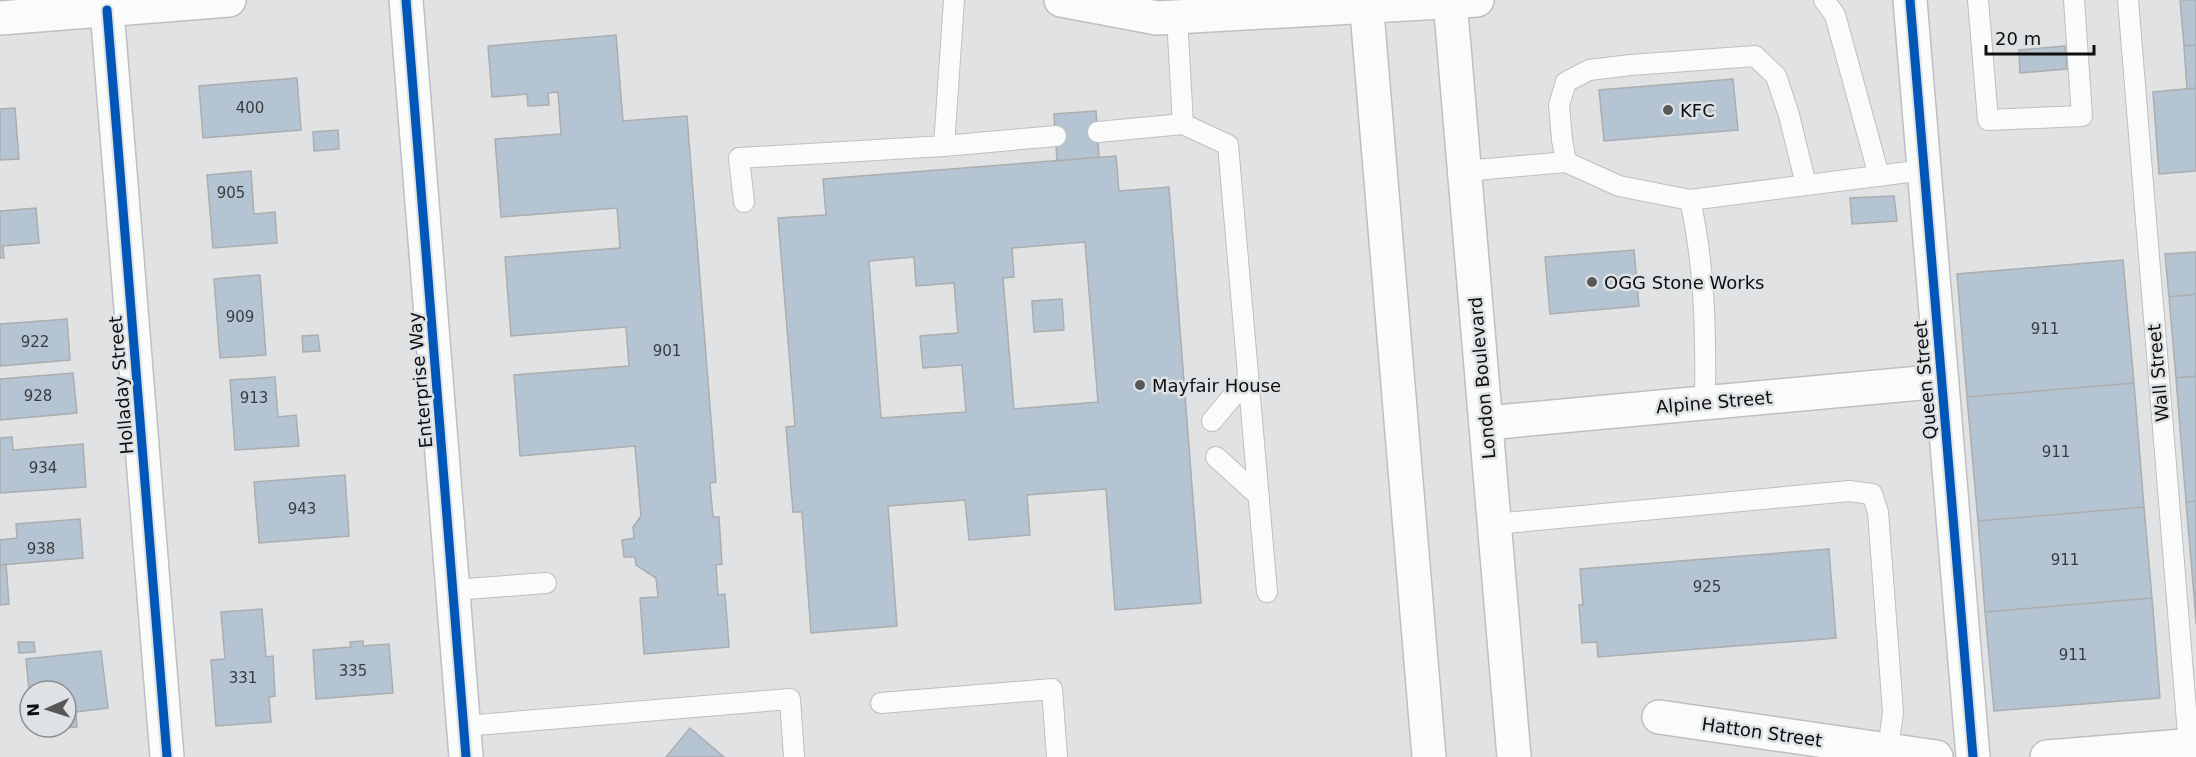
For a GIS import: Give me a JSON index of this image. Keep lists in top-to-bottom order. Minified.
{"streets":{"street":["London Boulevard","Enterprise Way","Queen Street","Holladay Street","Alpine Street","Hatton Street"],"lane":["Wall Street"]},"crossings":[["London Boulevard","Alpine Street"],["Queen Street","Alpine Street"]],"places":["KFC","OGG Stone Works","Mayfair House"],"house_numbers":["400","905","909","911","922","901","928","913","911","934","943","938","911","925","911","335","331"],"scale_bar":"20 m","north":"left"}
